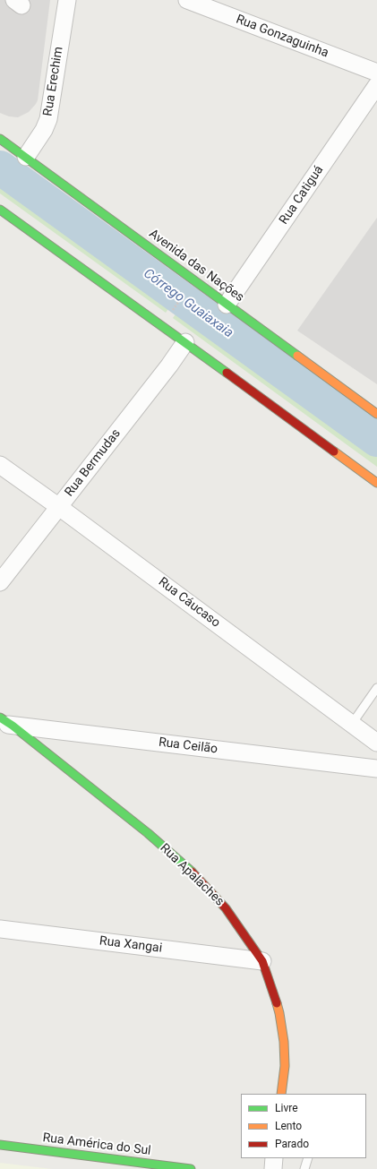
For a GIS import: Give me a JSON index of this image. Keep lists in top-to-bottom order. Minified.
{"streets":{"main road":["Avenida das Nações","Rua Apalaches","Rua América do Sul"],"street":["Rua Gonzaguinha","Rua Erechim","Rua Catiguá","Rua Bermudas","Rua Cáucaso","Rua Ceilão","Rua Xangai"]},"crossings":[["Rua Erechim","Avenida das Nações"],["Rua Catiguá","Avenida das Nações"],["Rua Bermudas","Rua Cáucaso"],["Rua Ceilão","Rua Apalaches"],["Rua Apalaches","Rua Xangai"]],"water":["Córrego Guaiaxaia"],"legend":["Livre","Lento","Parado"]}
